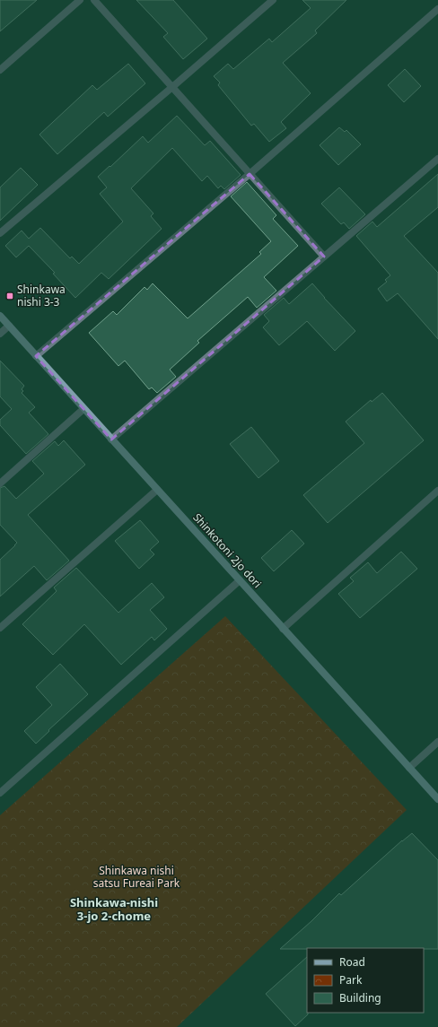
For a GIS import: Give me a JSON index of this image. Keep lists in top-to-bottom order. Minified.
{"streets":{"street":["Shinkotoni 2jo dori"]},"districts":["Shinkawa-nishi 3-jo 2-chome"],"parks":["Shinkawa nishi satsu Fureai Park"],"places":{"transit":["Shinkawa nishi 3-3"]},"legend":["Road","Park","Building"]}
